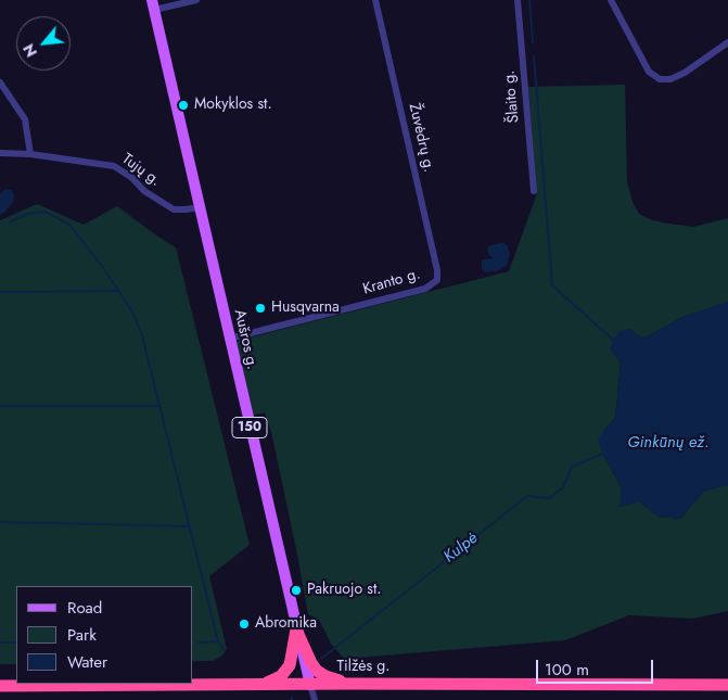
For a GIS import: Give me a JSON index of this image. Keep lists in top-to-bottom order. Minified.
{"streets":{"highway":["Tilžės g."],"main road":["Aušros g.","150"],"street":["Šlaito g.","Žuvėdrų g.","Tujų g.","Kranto g."]},"crossings":[["Žuvėdrų g.","Kranto g."],["Tujų g.","Aušros g."],["Kranto g.","Aušros g."],["Aušros g.","Tilžės g."]],"water":["Ginkūnų ež.","Kulpė"],"places":["Mokyklos st.","Husqvarna","Pakruojo st.","Abromika"],"legend":["Road","Park","Water"],"scale_bar":"100 m","north":"bottom left"}
